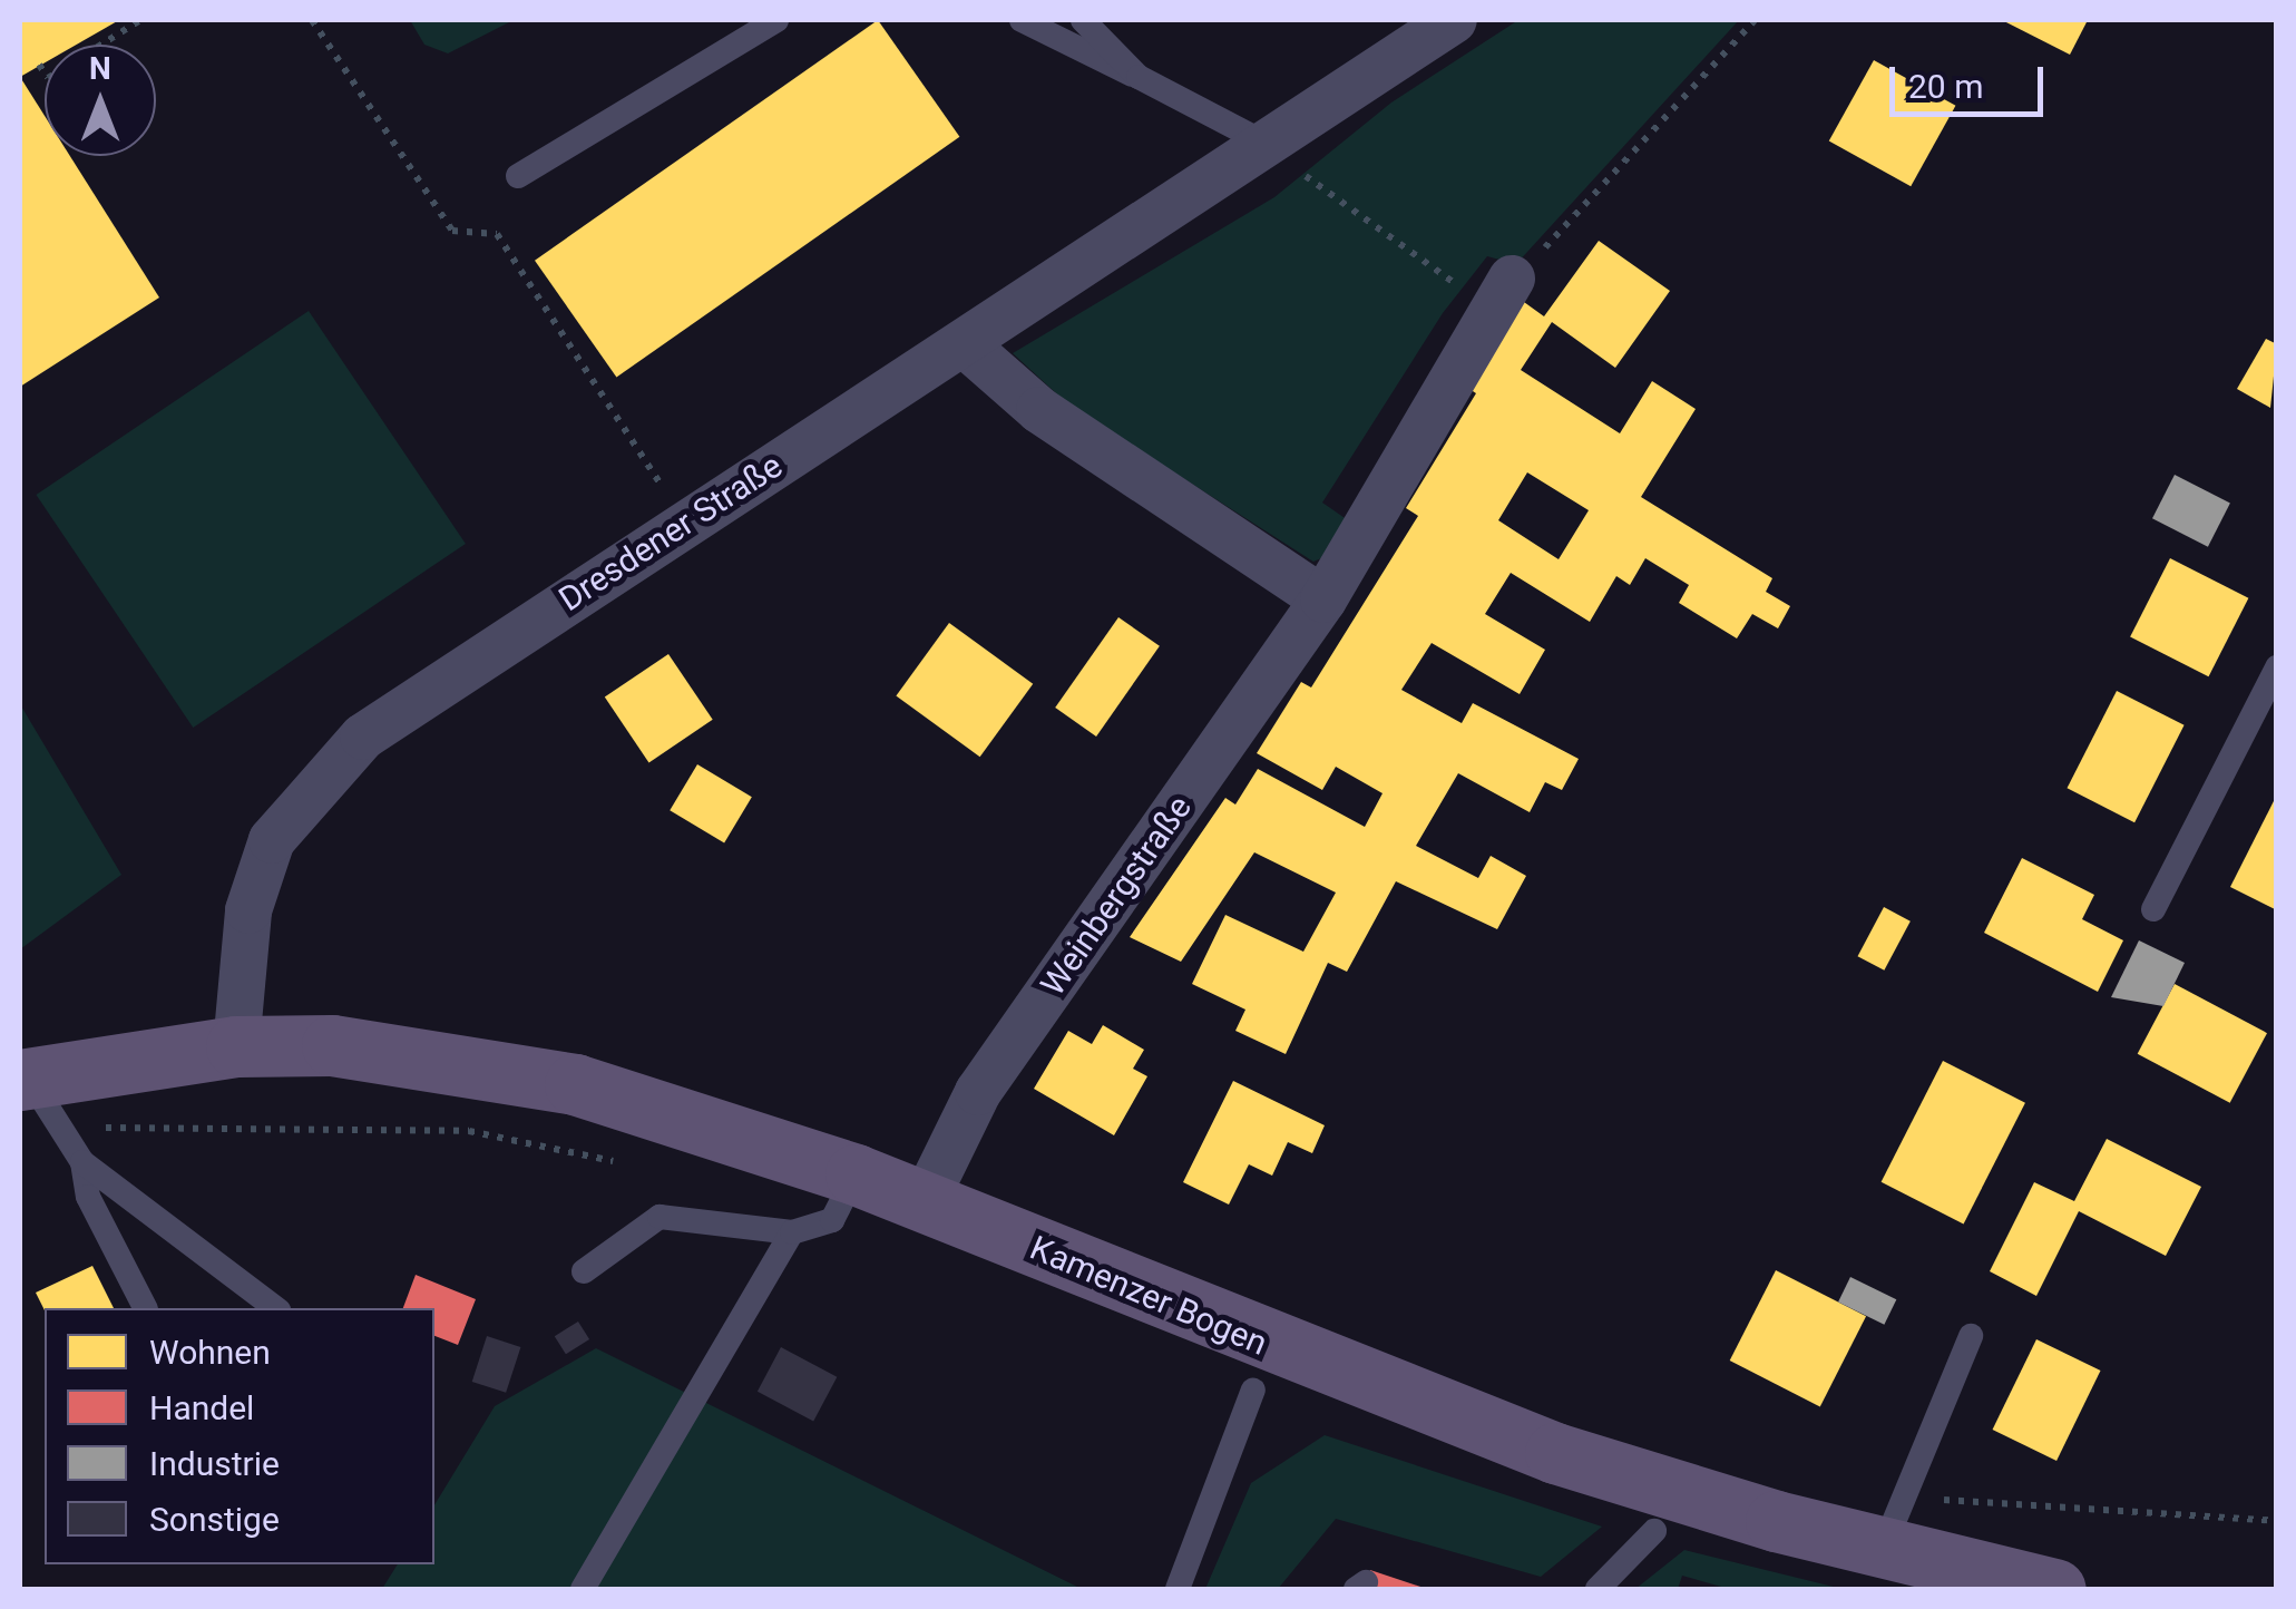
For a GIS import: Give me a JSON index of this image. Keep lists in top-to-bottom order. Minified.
{"streets":{"main road":["Kamenzer Bogen"],"street":["Dresdener Straße","Weinbergstraße"]},"crossings":[["Dresdener Straße","Kamenzer Bogen"],["Weinbergstraße","Kamenzer Bogen"]],"legend":["Wohnen","Handel","Industrie","Sonstige"],"scale_bar":"20 m","north":"top"}
